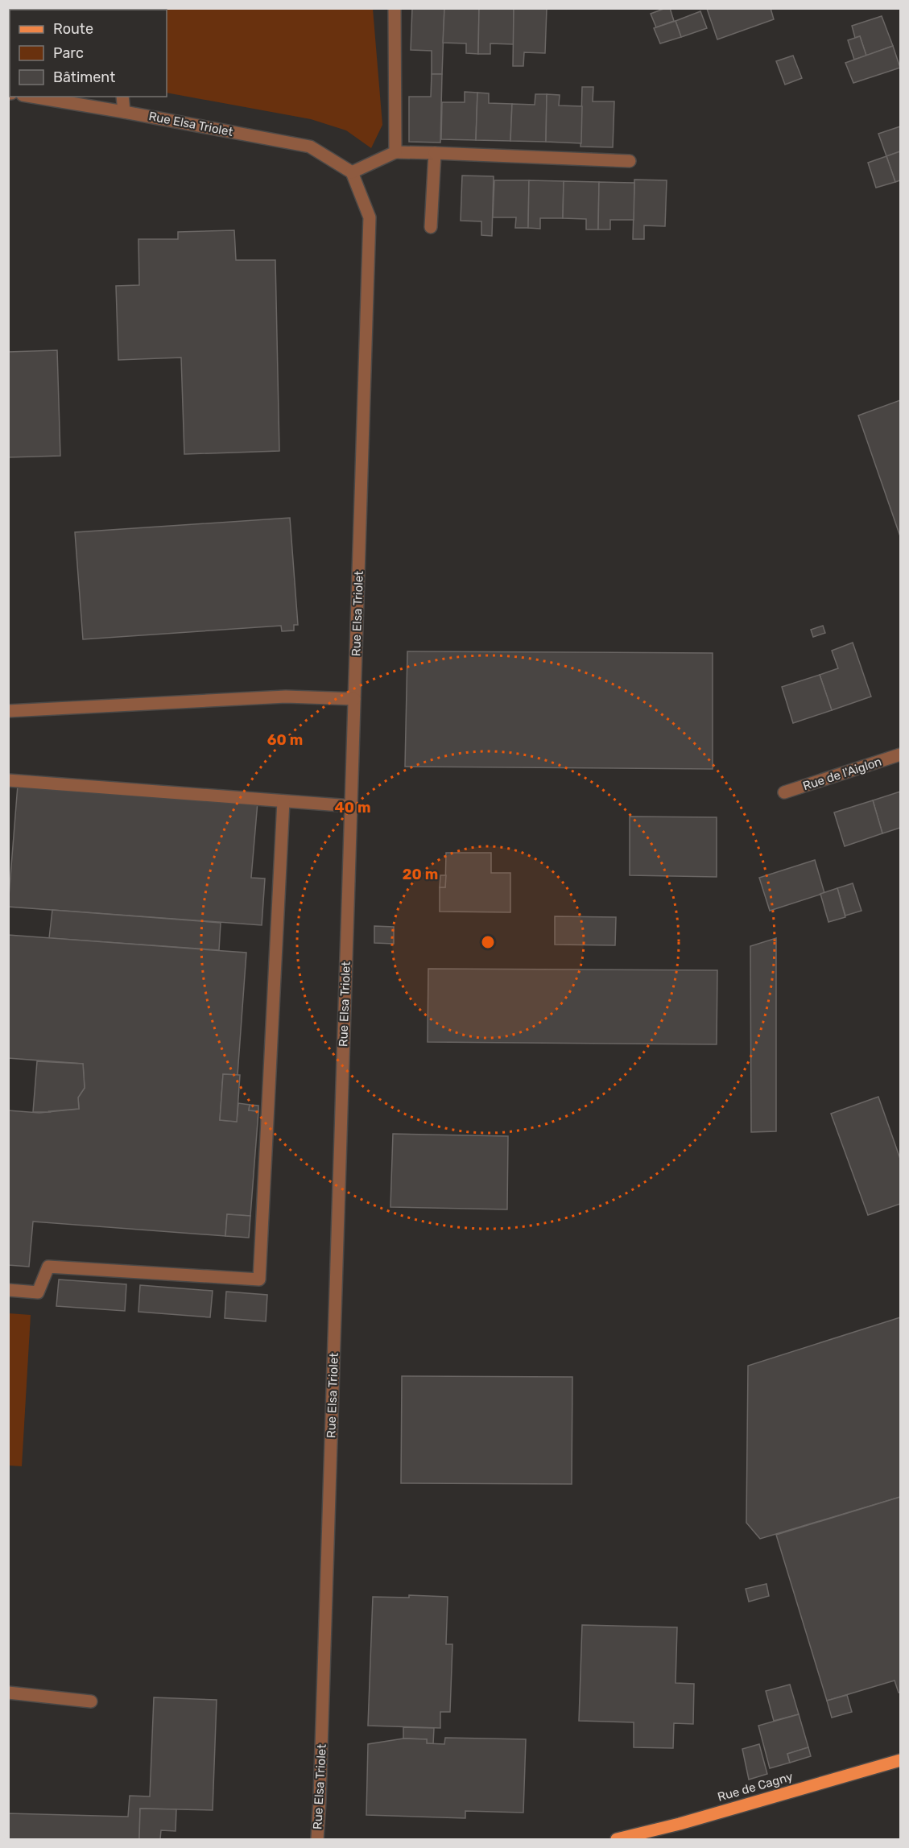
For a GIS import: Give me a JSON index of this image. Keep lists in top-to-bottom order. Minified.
{"streets":{"main road":["Rue de Cagny"],"street":["Rue Elsa Triolet","Rue de l'Aiglon"]},"legend":["Route","Parc","Bâtiment"],"rings":["60 m","40 m","20 m"]}
